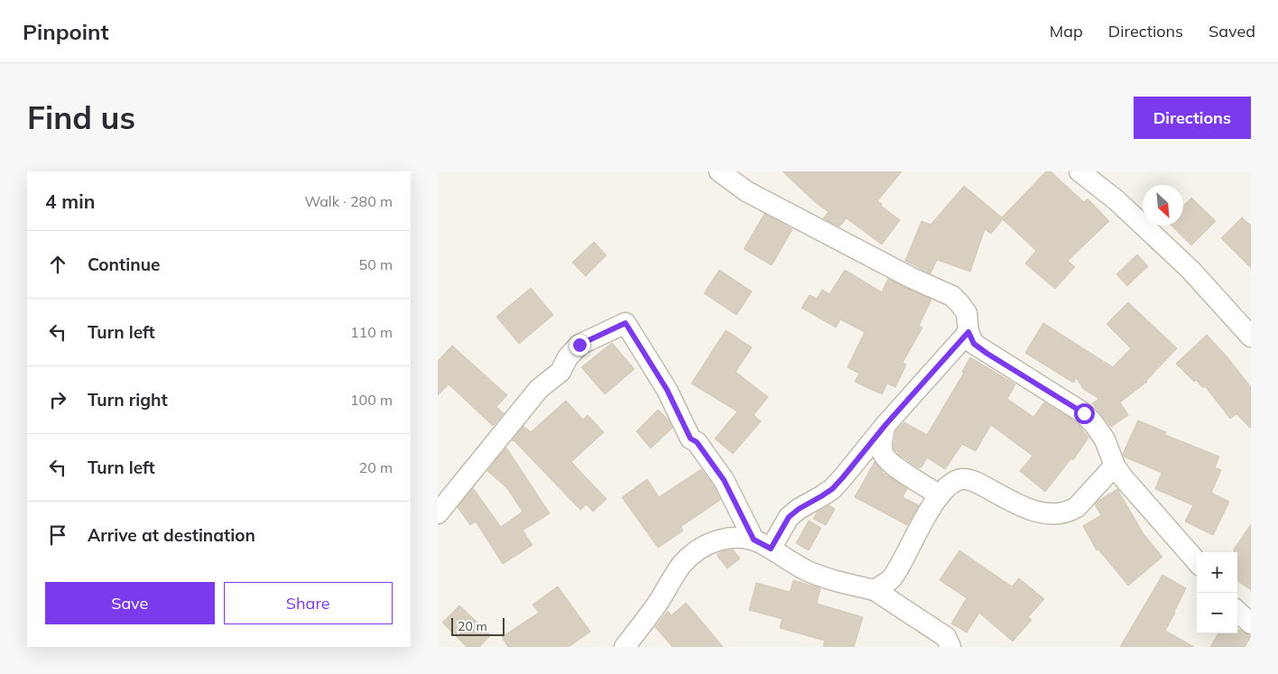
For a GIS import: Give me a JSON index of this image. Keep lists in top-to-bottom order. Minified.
{"scale_bar":"20 m","north":"bottom right","page":{"header":"Pinpoint","nav":["Map","Directions","Saved"],"buttons":["Directions",["Save","Share"]],"title":"Find us","heading":["4 min","Walk · 280 m"],"list":[["Continue","50 m"],["Turn left","110 m"],["Turn right","100 m"],["Turn left","20 m"],"Arrive at destination"],"map_buttons":["+","−"],"scale":"20 m"}}
